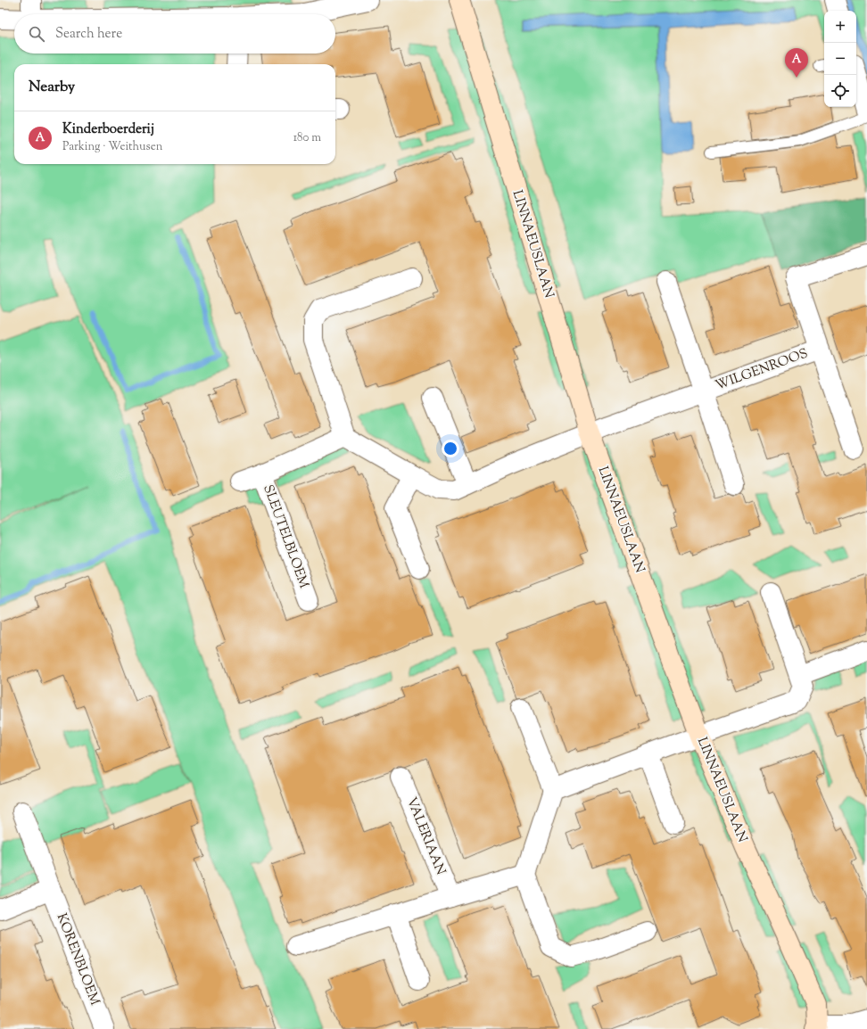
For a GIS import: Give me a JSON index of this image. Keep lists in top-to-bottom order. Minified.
{"streets":{"street":["LINNAEUSLAAN","WILGENROOS","SLEUTELBLOEM","VALERIAAN","KORENBLOEM"]},"crossings":[["LINNAEUSLAAN","WILGENROOS"]],"page":{"map_buttons":["+","−"],"search":"Search here","pins":"A","heading":"Nearby","list":[{"mark":"A","name":"Kinderboerderij","note":"Parking · Weithusen","value":"180 m"}]}}
